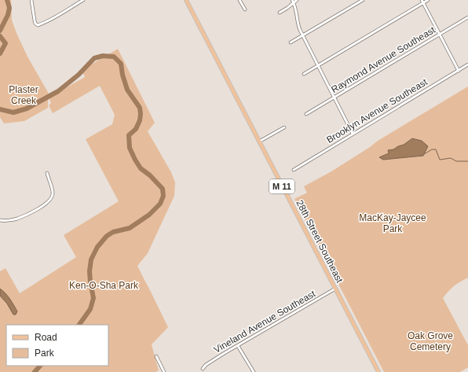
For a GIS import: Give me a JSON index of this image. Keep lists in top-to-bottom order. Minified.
{"streets":{"main road":["M 11","28th Street Southeast"],"street":["Raymond Avenue Southeast","Brooklyn Avenue Southeast","Vineland Avenue Southeast"]},"crossings":[["28th Street Southeast","Vineland Avenue Southeast"]],"parks":["Plaster Creek","MacKay-Jaycee Park","Ken-O-Sha Park","Oak Grove Cemetery"],"legend":["Road","Park"]}
